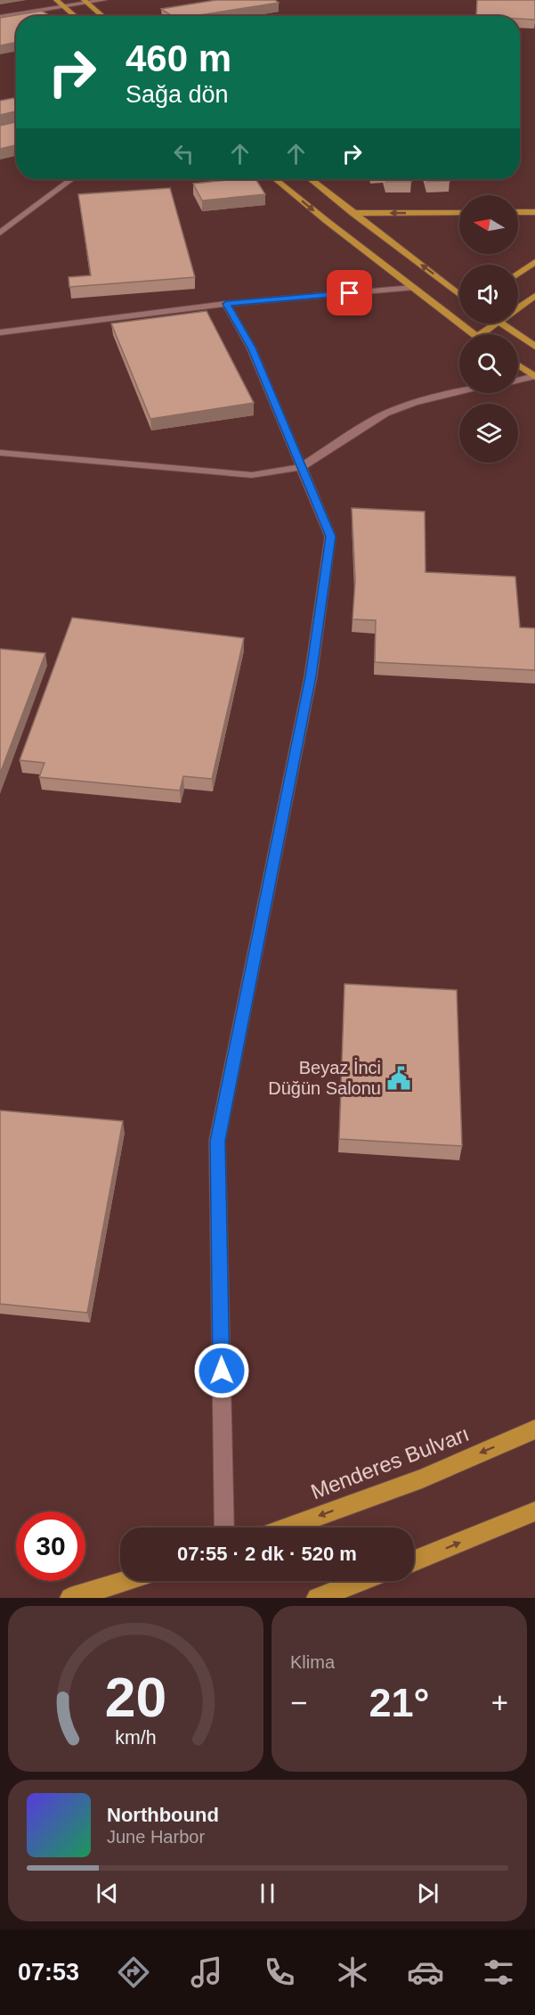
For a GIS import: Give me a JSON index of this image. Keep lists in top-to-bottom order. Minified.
{"streets":{"main road":["Menderes Bulvarı"]},"places":{"public building":["Beyaz İnci Düğün Salonu"]},"north":"left","page":{"turn":["460 m","Sağa dön"],"limit":"30","trip":"07:55 · 2 dk · 520 m","tile":"Klima","heat":["−","21°","+"],"song":["Northbound","June Harbor"],"tabs":"07:53","gauge":["20","km/h"]}}
